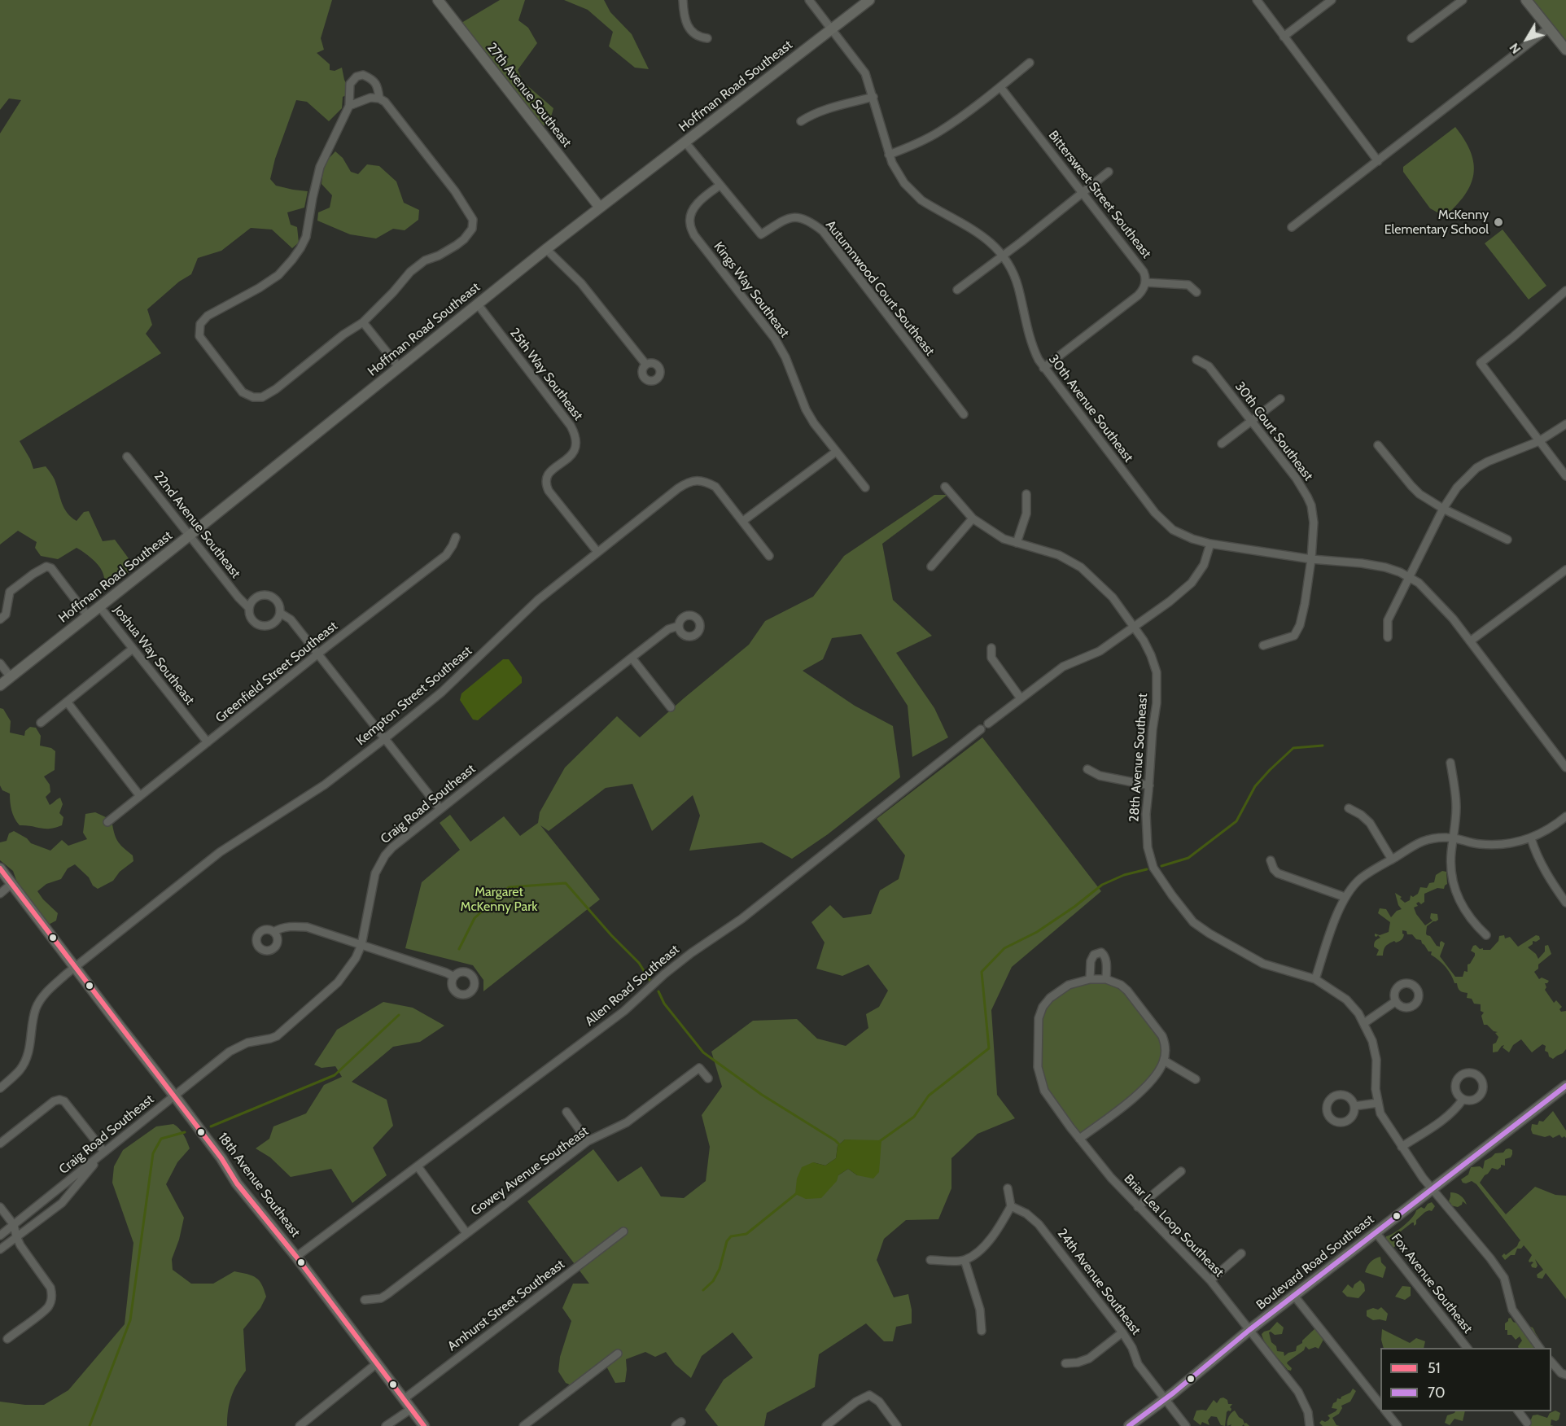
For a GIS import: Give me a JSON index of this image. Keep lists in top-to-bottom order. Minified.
{"streets":{"street":["Hoffman Road Southeast","27th Avenue Southeast","Bittersweet Street Southeast","Autumnwood Court Southeast","Kings Way Southeast","25th Way Southeast","30th Avenue Southeast","30th Court Southeast","22nd Avenue Southeast","Joshua Way Southeast","Greenfield Street Southeast","Kempton Street Southeast","28th Avenue Southeast","Craig Road Southeast","Allen Road Southeast","Gowey Avenue Southeast","18th Avenue Southeast","Briar Lea Loop Southeast","Boulevard Road Southeast","24th Avenue Southeast","Fox Avenue Southeast","Amhurst Street Southeast"]},"crossings":[["Hoffman Road Southeast","27th Avenue Southeast"],["Hoffman Road Southeast","25th Way Southeast"],["Hoffman Road Southeast","30th Avenue Southeast"],["Hoffman Road Southeast","22nd Avenue Southeast"],["Hoffman Road Southeast","Joshua Way Southeast"],["Autumnwood Court Southeast","Kings Way Southeast"],["25th Way Southeast","Kempton Street Southeast"],["30th Avenue Southeast","30th Court Southeast"],["Joshua Way Southeast","Greenfield Street Southeast"],["Kempton Street Southeast","18th Avenue Southeast"],["28th Avenue Southeast","Boulevard Road Southeast"],["Craig Road Southeast","18th Avenue Southeast"],["Allen Road Southeast","18th Avenue Southeast"],["18th Avenue Southeast","Amhurst Street Southeast"],["Briar Lea Loop Southeast","Boulevard Road Southeast"],["Boulevard Road Southeast","24th Avenue Southeast"],["Boulevard Road Southeast","Fox Avenue Southeast"]],"parks":["Margaret McKenny Park"],"places":["McKenny Elementary School"],"lines":["transit line 51","transit line 70"],"legend":["51","70"],"north":"bottom left"}
